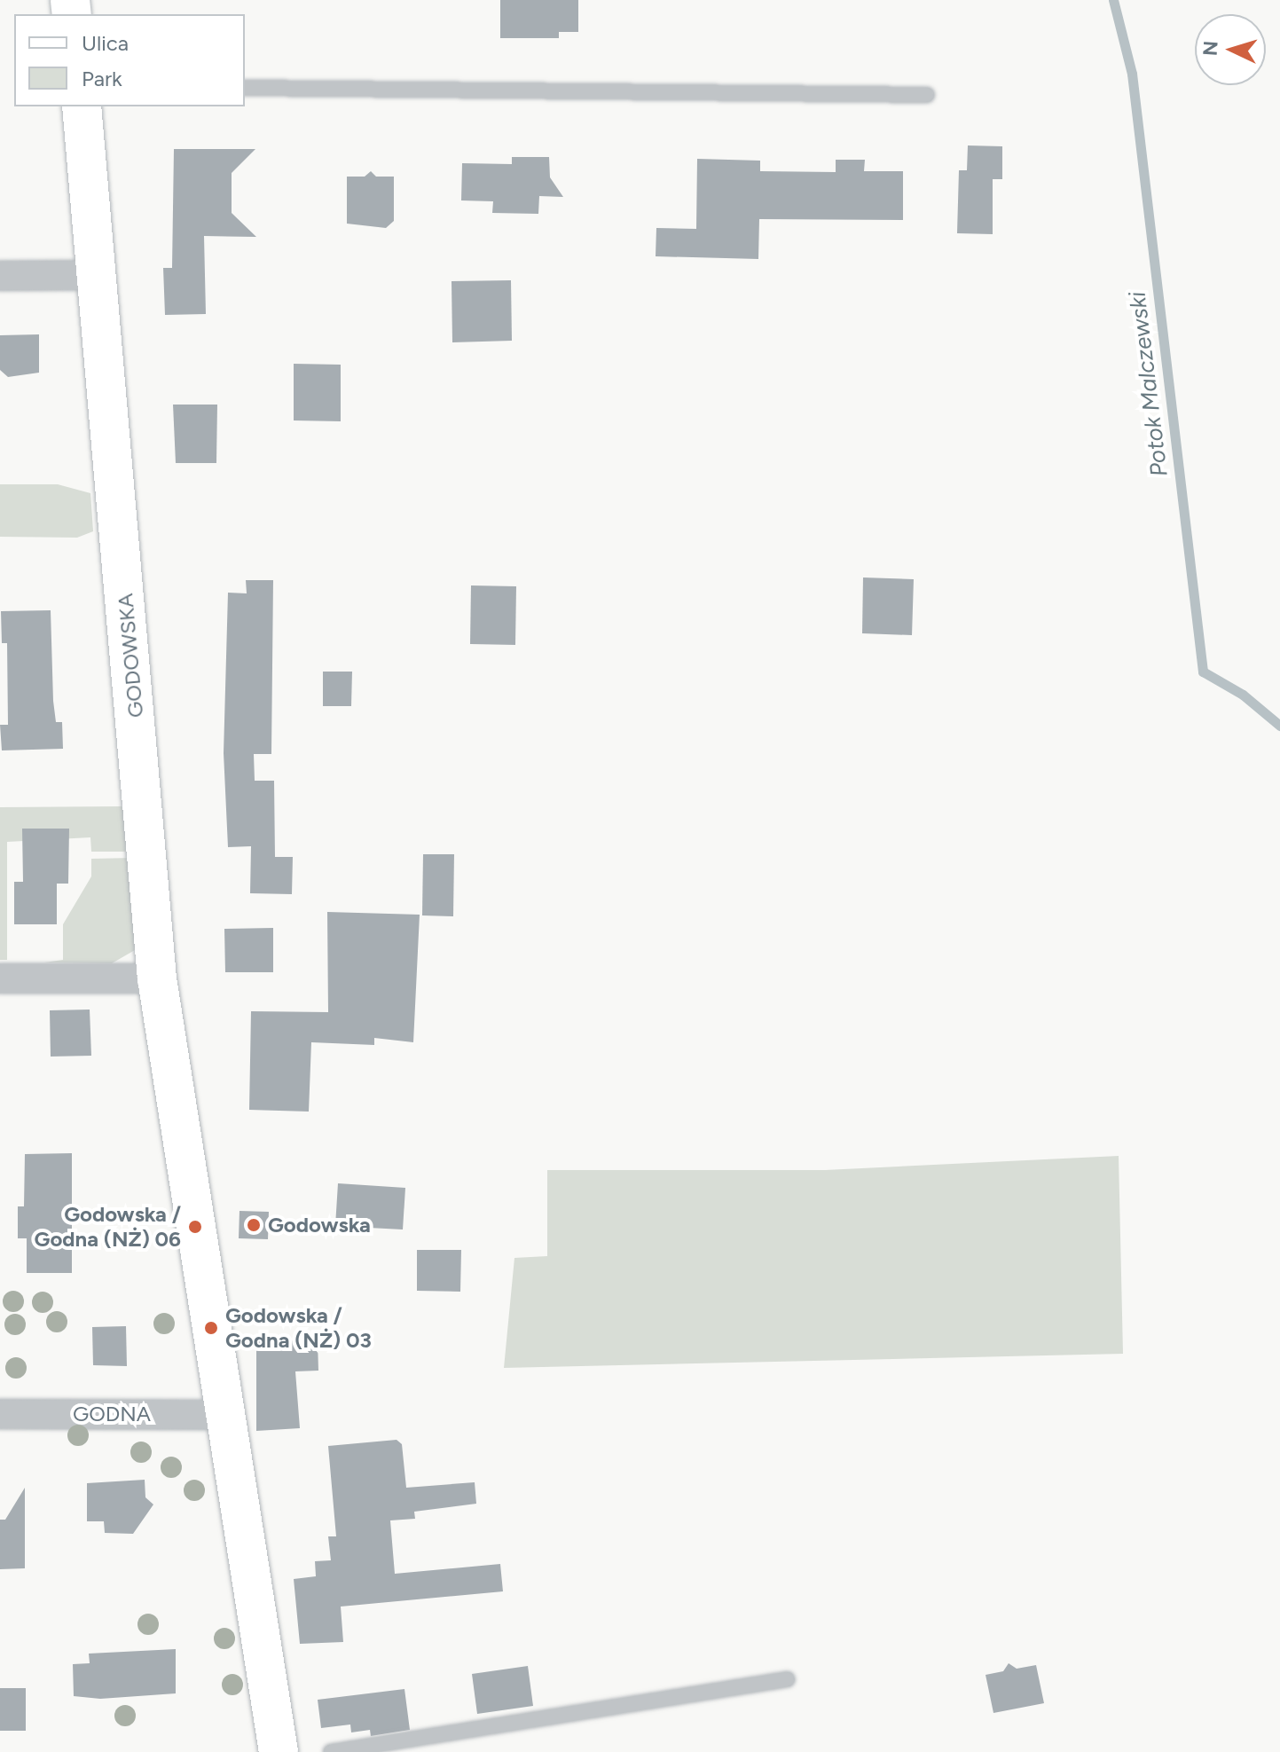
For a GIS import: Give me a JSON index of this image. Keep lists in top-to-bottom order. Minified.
{"streets":{"street":["GODOWSKA","GODNA"]},"crossings":[["GODOWSKA","GODNA"]],"water":["Potok Malczewski"],"places":["Godowska","Godowska / Godna (NŻ) 06","Godowska / Godna (NŻ) 03"],"legend":["Ulica","Park"],"north":"left"}
